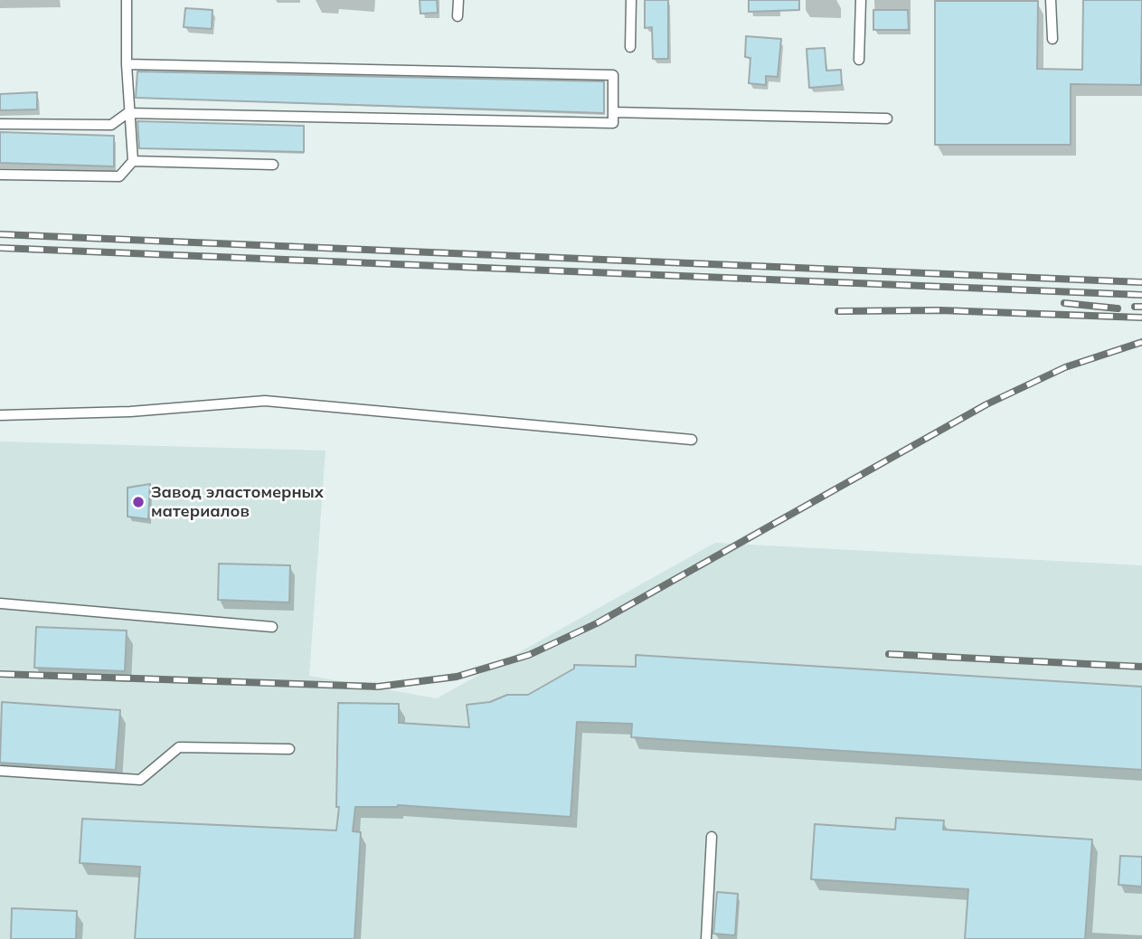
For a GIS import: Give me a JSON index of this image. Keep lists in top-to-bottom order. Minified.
{"places":["Завод эластомерных материалов"]}
